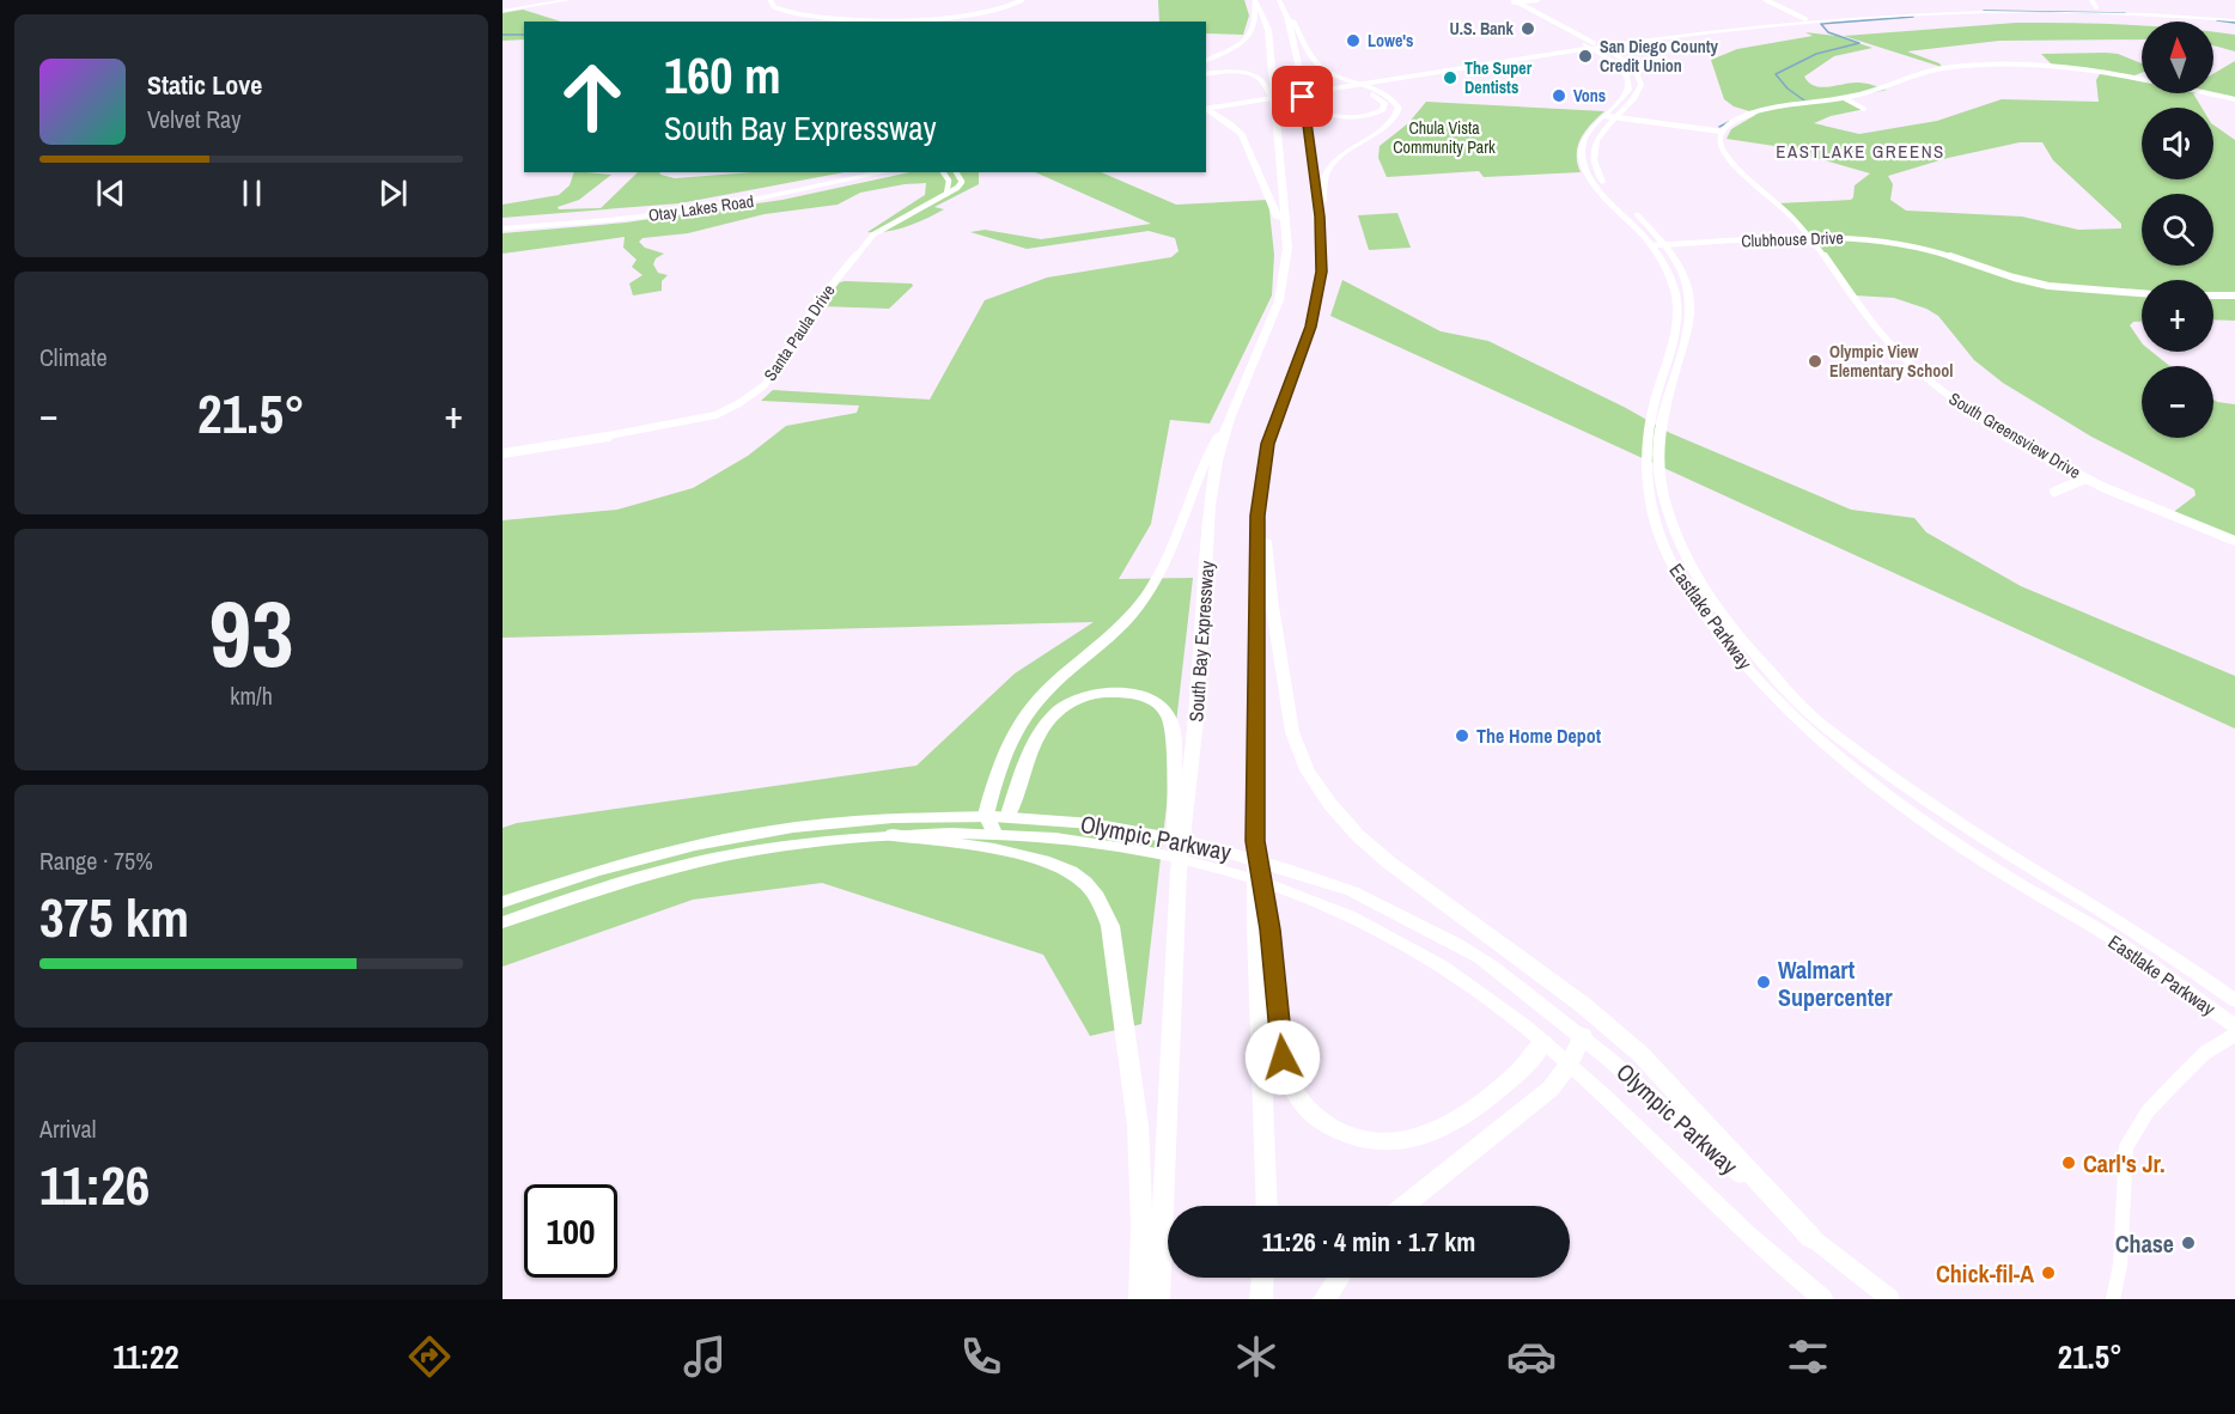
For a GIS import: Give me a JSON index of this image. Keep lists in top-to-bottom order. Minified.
{"streets":{"highway":["South Bay Expressway"],"main road":["Otay Lakes Road","Eastlake Parkway","Olympic Parkway"],"street":["Clubhouse Drive","Santa Paula Drive","South Greensview Drive"]},"crossings":[["Clubhouse Drive","South Greensview Drive"],["Clubhouse Drive","Eastlake Parkway"]],"districts":["EASTLAKE GREENS"],"parks":["Chula Vista Community Park"],"places":["U.S. Bank","Lowe's","San Diego County Credit Union","The Super Dentists","Vons","Olympic View Elementary School","The Home Depot","Walmart Supercenter","Carl's Jr.","Chase","Chick-fil-A"],"north":"top","page":{"map_buttons":["+","−"],"turn":["160 m","South Bay Expressway"],"song":["Static Love","Velvet Ray"],"tile":["Climate",["93","km/h"],["Range · 75%","375 km"],["Arrival","11:26"]],"heat":["−","21.5°","+"],"limit":"100","trip":"11:26 · 4 min · 1.7 km","tabs":["11:22","21.5°"]}}
